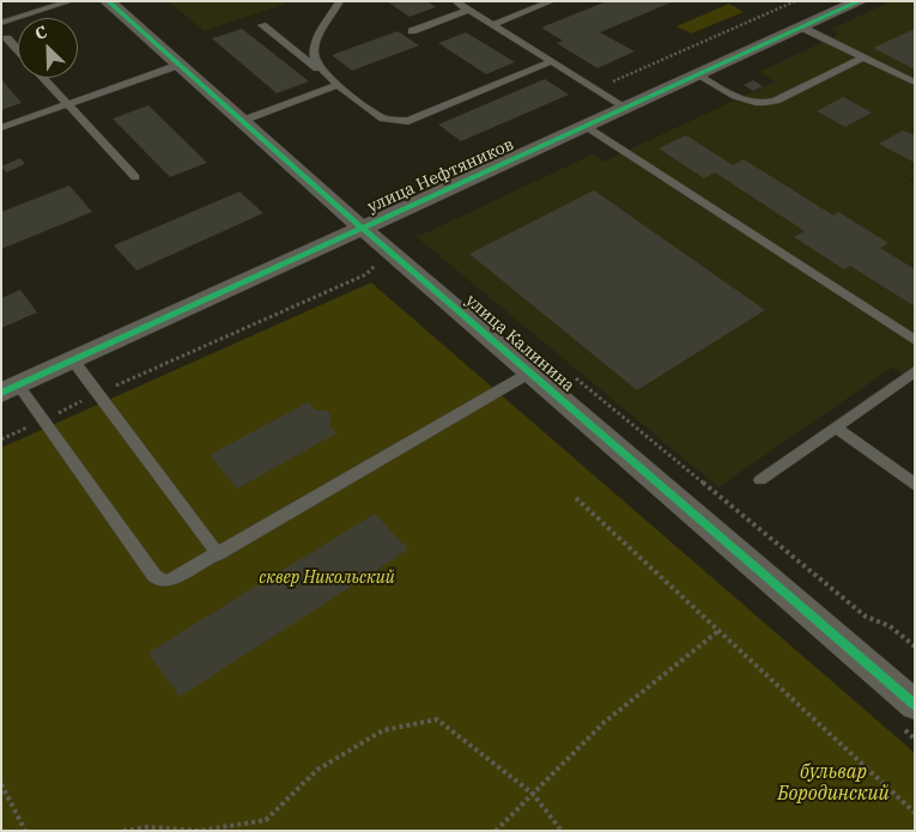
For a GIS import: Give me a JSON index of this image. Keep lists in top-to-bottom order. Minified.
{"streets":{"street":["улица Нефтяников","улица Калинина"]},"crossings":[["улица Нефтяников","улица Калинина"]],"parks":["сквер Никольский","бульвар Бородинский"],"north":"top left"}
